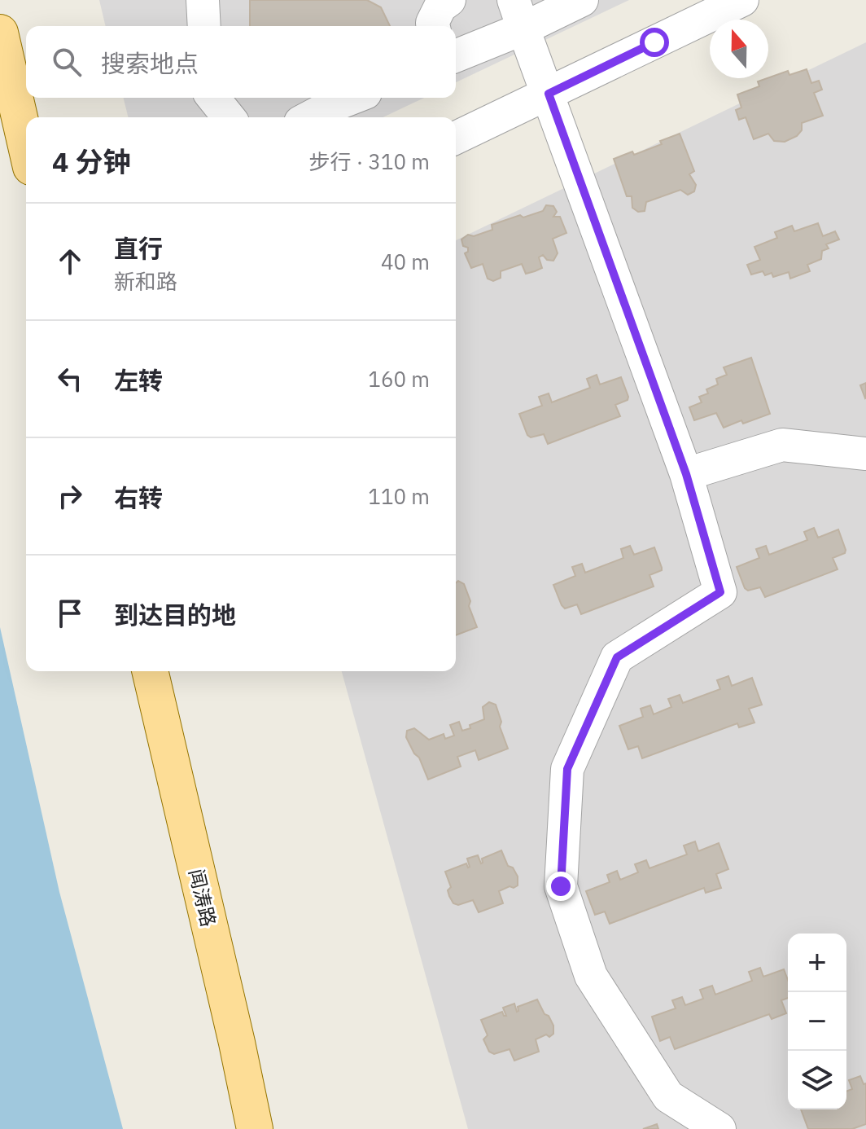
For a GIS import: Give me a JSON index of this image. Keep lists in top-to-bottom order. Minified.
{"streets":{"main road":["闻涛路"]},"north":"top","page":{"search":"搜索地点","heading":["4 分钟","步行 · 310 m"],"list":[["直行","新和路","40 m"],["左转","160 m"],["右转","110 m"],"到达目的地"],"map_buttons":["+","−"]}}
